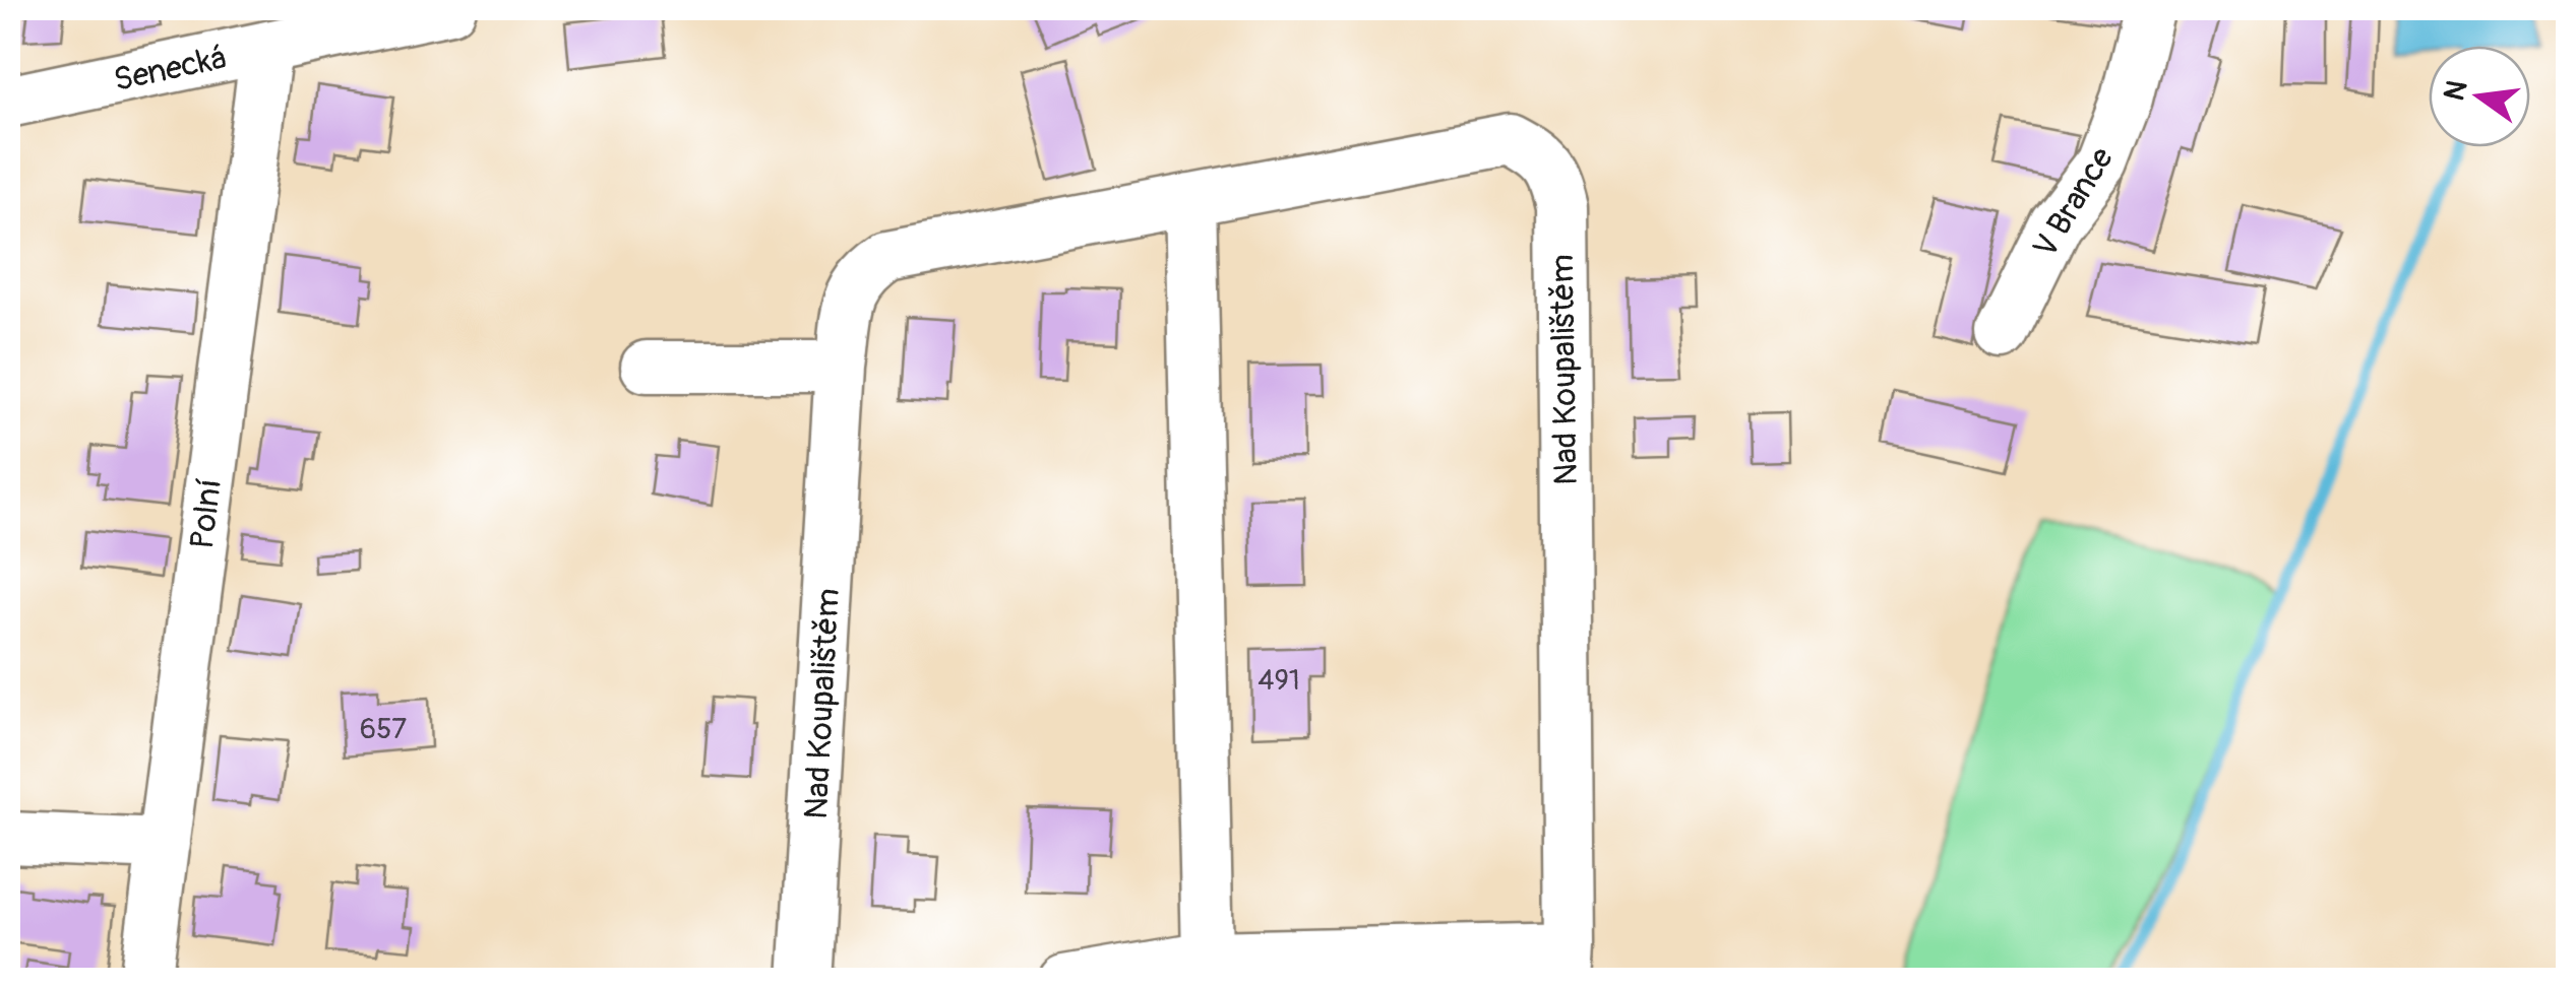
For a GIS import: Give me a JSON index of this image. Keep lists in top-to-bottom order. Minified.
{"streets":{"street":["Senecká","V Brance","Nad Koupalištěm","Polní"]},"crossings":[["Senecká","Polní"]],"house_numbers":["491","657"],"north":"left"}
